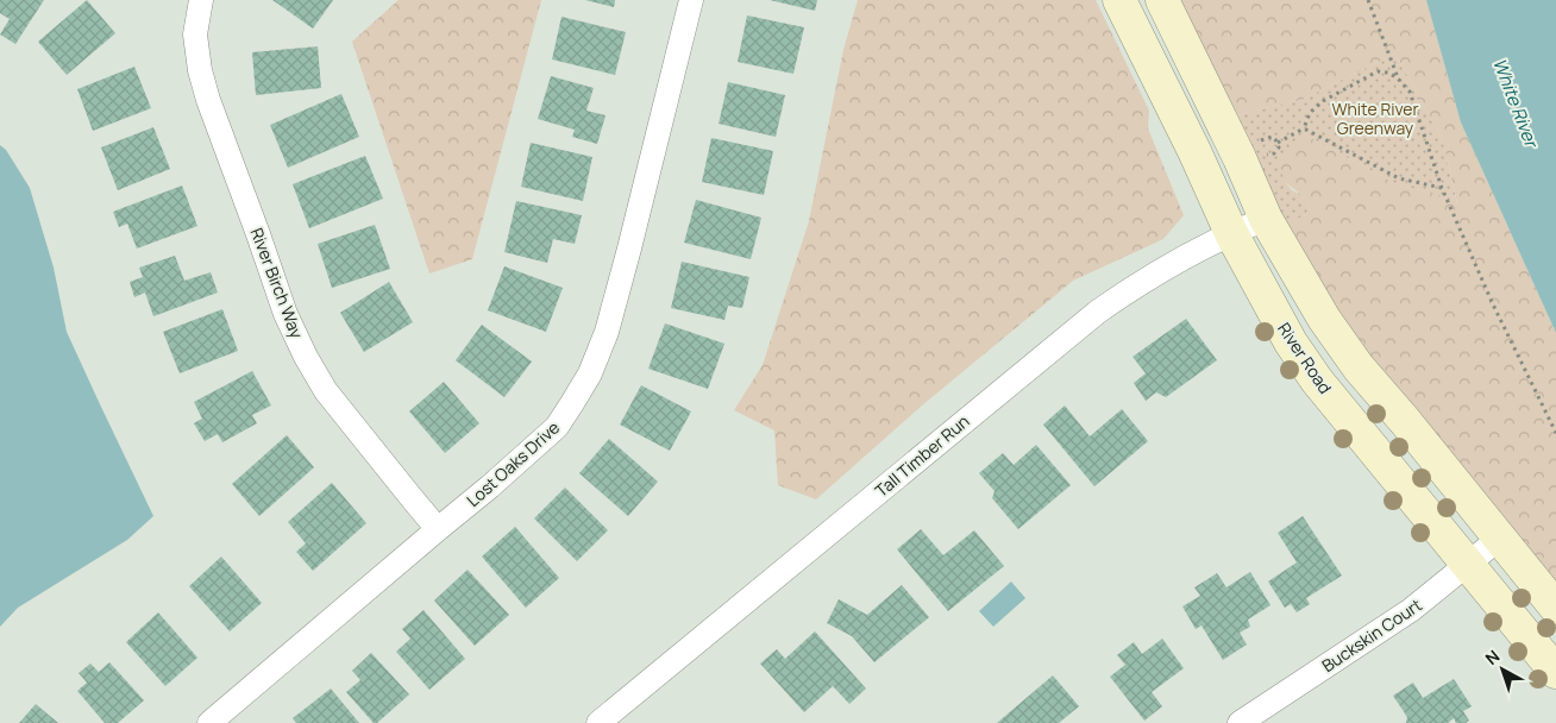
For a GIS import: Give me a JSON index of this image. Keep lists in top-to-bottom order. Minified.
{"streets":{"main road":["River Road"],"street":["River Birch Way","Tall Timber Run","Lost Oaks Drive","Buckskin Court"]},"crossings":[["River Birch Way","Lost Oaks Drive"],["River Road","Tall Timber Run"],["River Road","Buckskin Court"]],"water":["White River"],"parks":["White River Greenway"],"north":"top left"}
